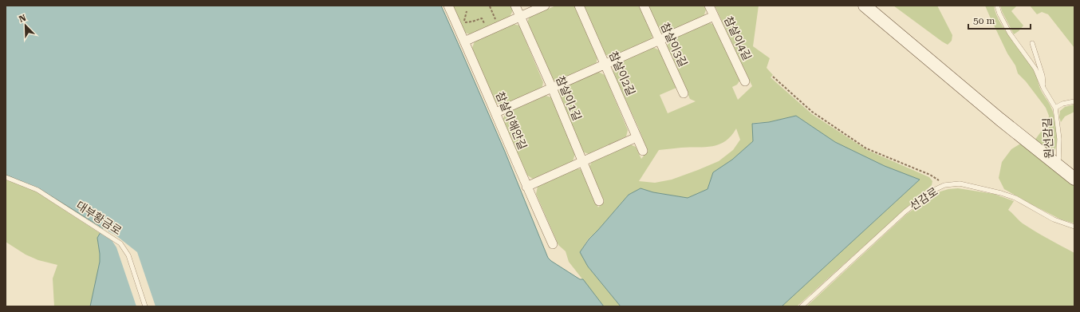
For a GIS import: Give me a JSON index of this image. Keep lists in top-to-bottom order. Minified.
{"streets":{"street":["참살이4길","참살이3길","참살이2길","참살이1길","참살이해안길"],"lane":["원선감길","선감로","대부황금로"]},"scale_bar":"50 m","north":"top left"}
